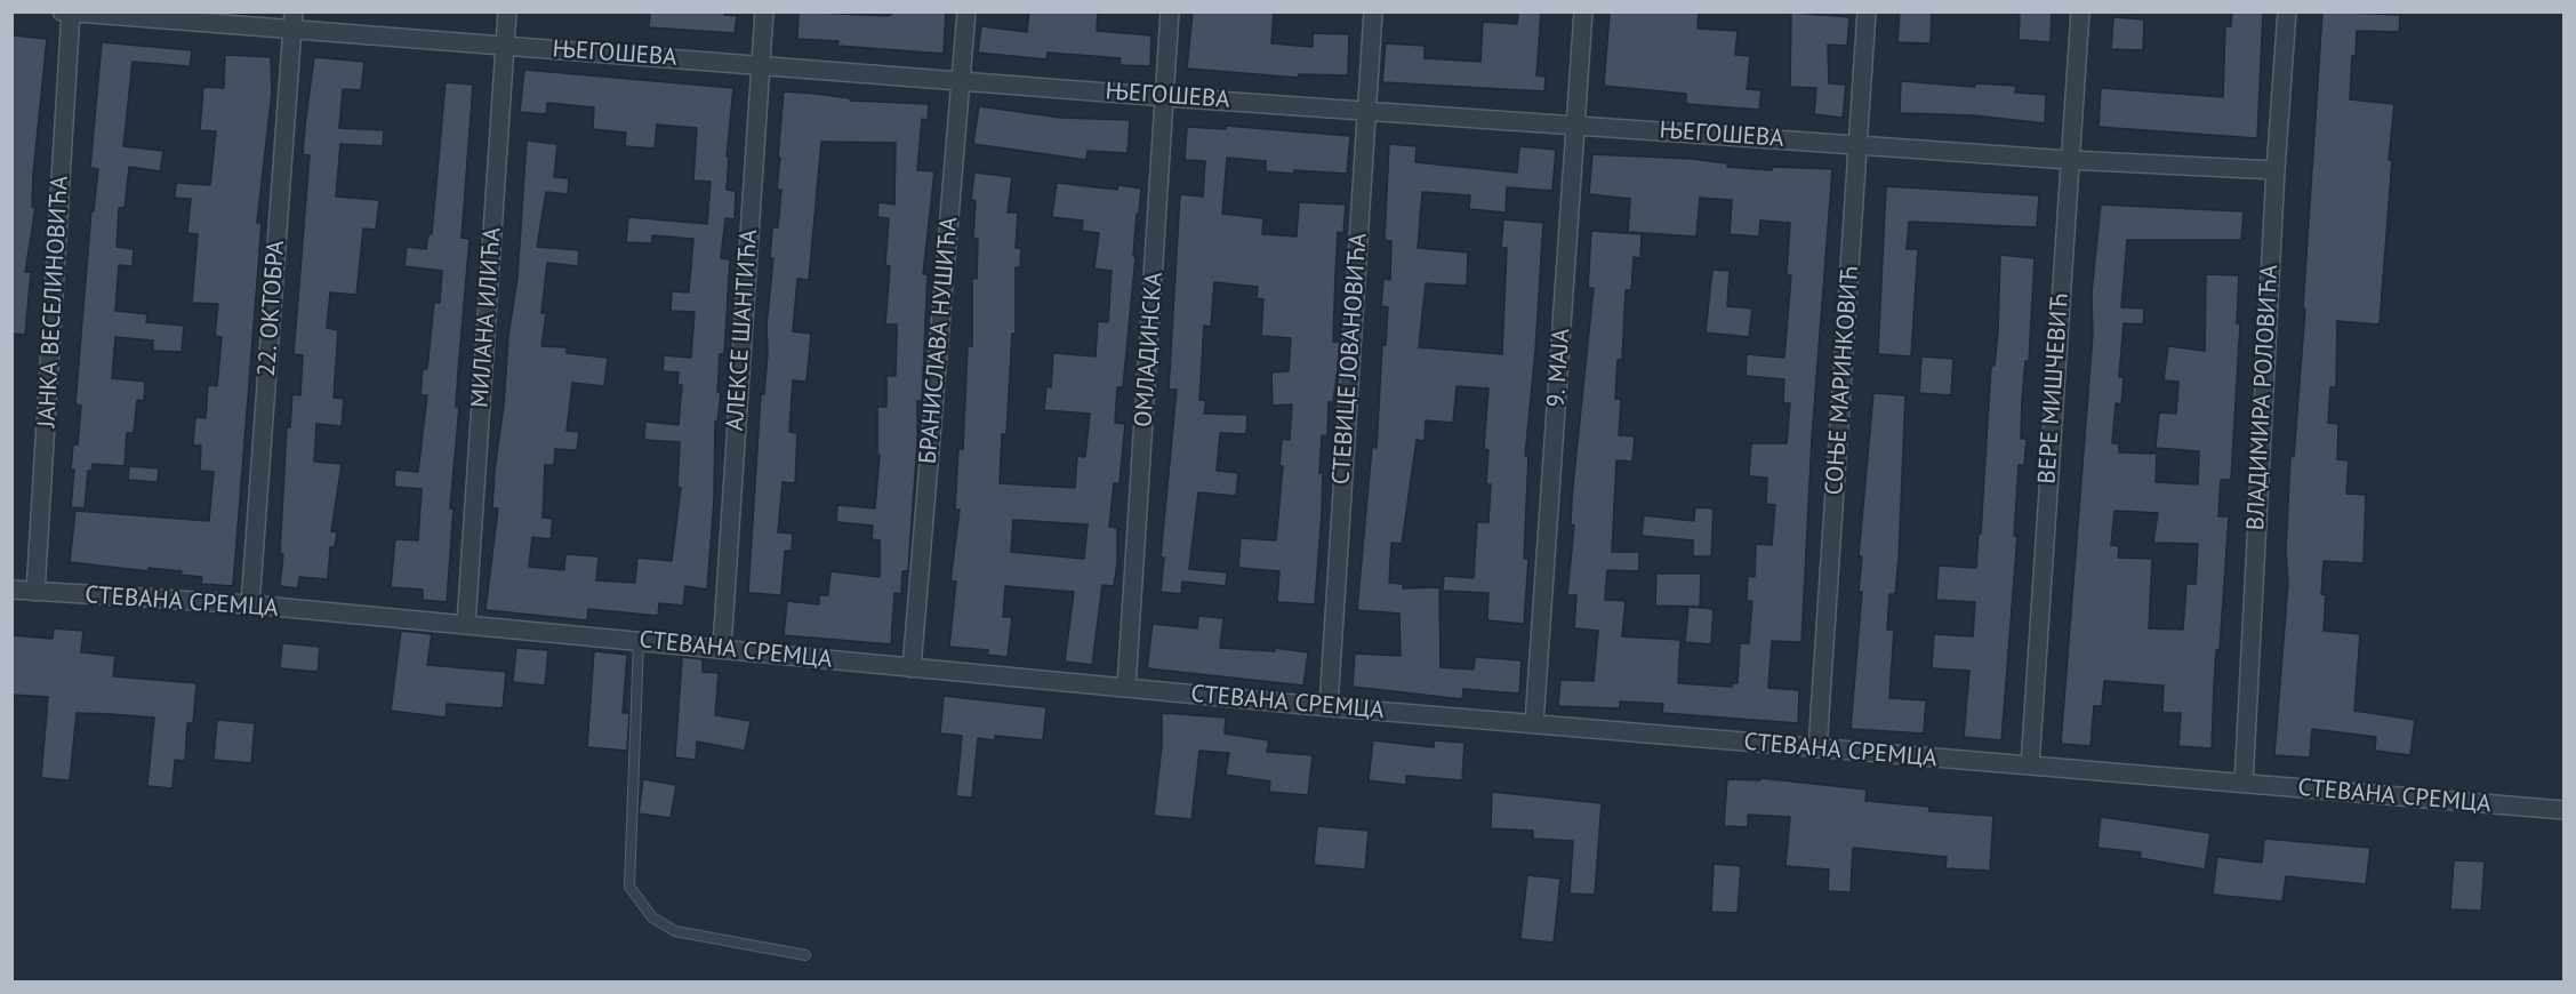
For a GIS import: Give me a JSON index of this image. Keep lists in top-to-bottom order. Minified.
{"streets":{"street":["ЊЕГОШЕВА","ЈАНКА ВЕСЕЛИНОВИЋА","22. ОКТОБРА","МИЛАНА ИЛИЋА","АЛЕКСЕ ШАНТИЋА","БРАНИСЛАВА НУШИЋА","ОМЛАДИНСКА","СТЕВИЦЕ ЈОВАНОВИЋА","9. МАЈА","СОЊЕ МАРИНКОВИЋ","ВЕРЕ МИШЧЕВИЋ","ВЛАДИМИРА РОЛОВИЋА","СТЕВАНА СРЕМЦА"]},"crossings":[["ЊЕГОШЕВА","ЈАНКА ВЕСЕЛИНОВИЋА"],["ЊЕГОШЕВА","22. ОКТОБРА"],["ЊЕГОШЕВА","МИЛАНА ИЛИЋА"],["ЊЕГОШЕВА","АЛЕКСЕ ШАНТИЋА"],["ЊЕГОШЕВА","БРАНИСЛАВА НУШИЋА"],["ЊЕГОШЕВА","ОМЛАДИНСКА"],["ЊЕГОШЕВА","СТЕВИЦЕ ЈОВАНОВИЋА"],["ЊЕГОШЕВА","9. МАЈА"],["ЊЕГОШЕВА","СОЊЕ МАРИНКОВИЋ"],["ЊЕГОШЕВА","ВЕРЕ МИШЧЕВИЋ"],["ЊЕГОШЕВА","ВЛАДИМИРА РОЛОВИЋА"],["ЈАНКА ВЕСЕЛИНОВИЋА","СТЕВАНА СРЕМЦА"],["22. ОКТОБРА","СТЕВАНА СРЕМЦА"],["МИЛАНА ИЛИЋА","СТЕВАНА СРЕМЦА"],["АЛЕКСЕ ШАНТИЋА","СТЕВАНА СРЕМЦА"],["БРАНИСЛАВА НУШИЋА","СТЕВАНА СРЕМЦА"],["ОМЛАДИНСКА","СТЕВАНА СРЕМЦА"],["СТЕВИЦЕ ЈОВАНОВИЋА","СТЕВАНА СРЕМЦА"],["9. МАЈА","СТЕВАНА СРЕМЦА"],["СОЊЕ МАРИНКОВИЋ","СТЕВАНА СРЕМЦА"],["ВЕРЕ МИШЧЕВИЋ","СТЕВАНА СРЕМЦА"],["ВЛАДИМИРА РОЛОВИЋА","СТЕВАНА СРЕМЦА"]]}
